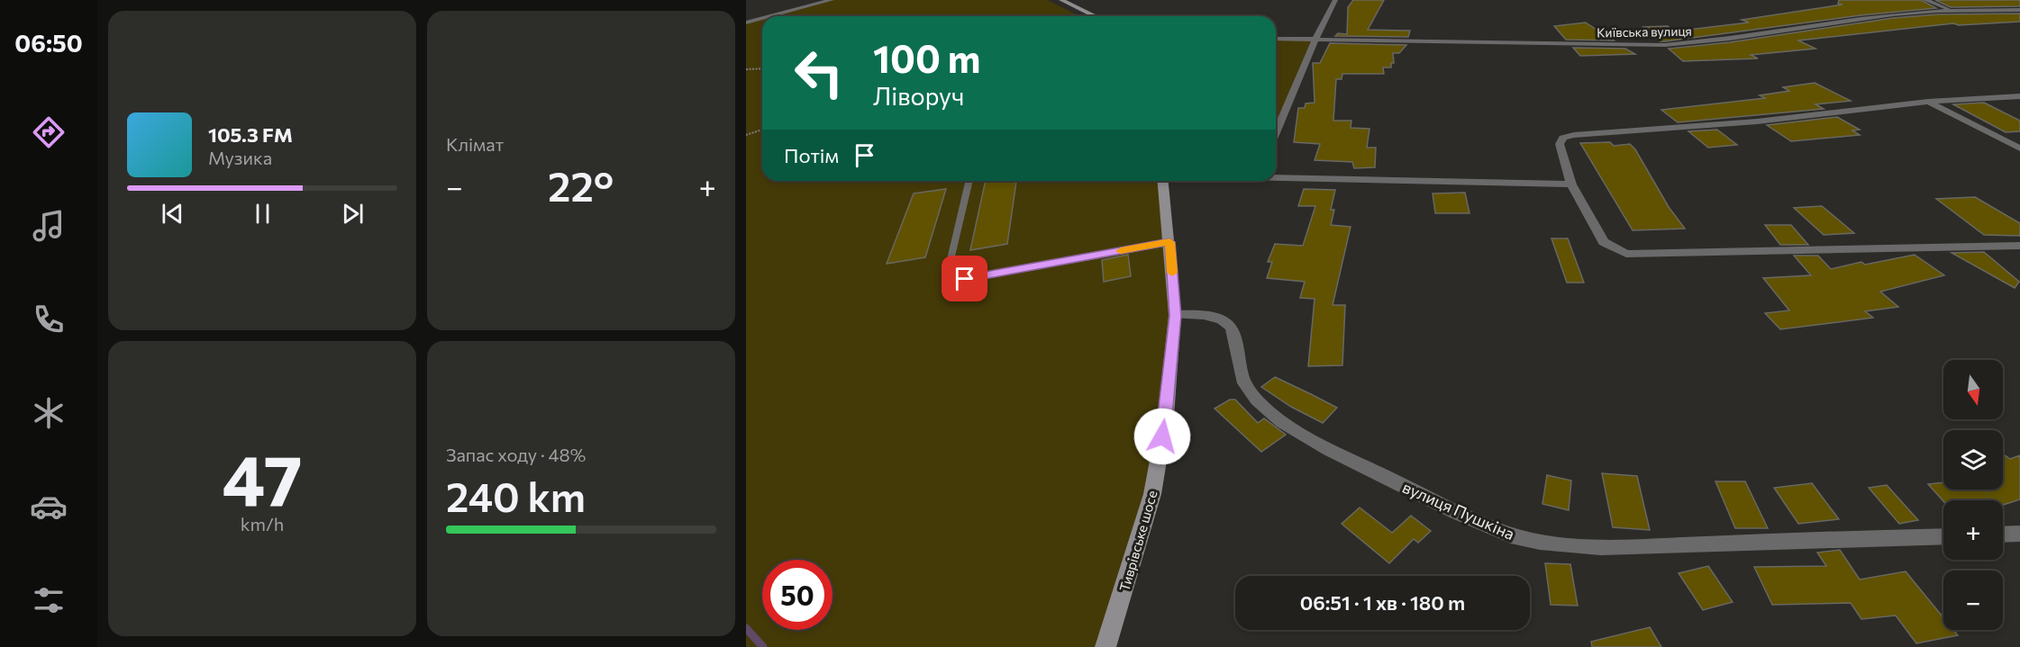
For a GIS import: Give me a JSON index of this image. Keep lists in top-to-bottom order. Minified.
{"streets":{"main road":["Тиврівське шосе"],"street":["Київська вулиця","вулиця Пушкіна"]},"crossings":[["вулиця Пушкіна","Тиврівське шосе"]],"north":"bottom","page":{"tabs":"06:50","tile":["Клімат",["47","km/h"],["Запас ходу · 48%","240 km"]],"turn":["100 m","Ліворуч"],"song":["105.3 FM","Музика"],"then":"Потім","heat":["−","22°","+"],"map_buttons":["+","−"],"limit":"50","trip":"06:51 · 1 хв · 180 m"}}
